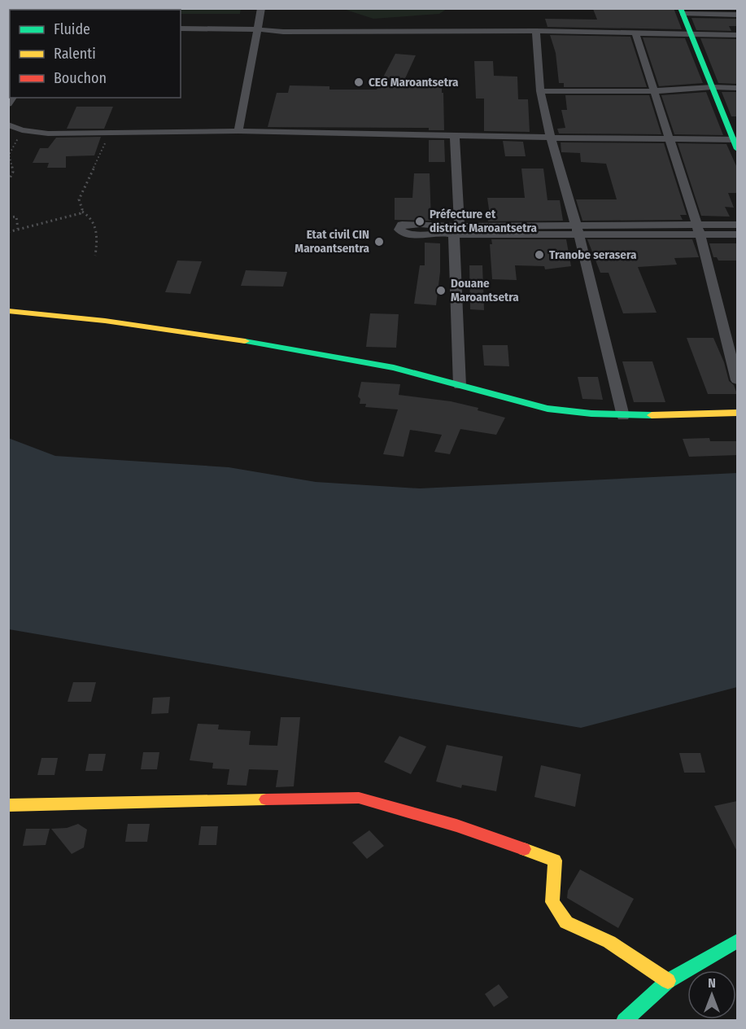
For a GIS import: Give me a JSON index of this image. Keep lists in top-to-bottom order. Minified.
{"places":["CEG Maroantsetra","Préfecture et district Maroantsetra","Etat civil CIN Maroantsentra","Tranobe serasera","Douane Maroantsetra"],"legend":["Fluide","Ralenti","Bouchon"],"north":"top"}
